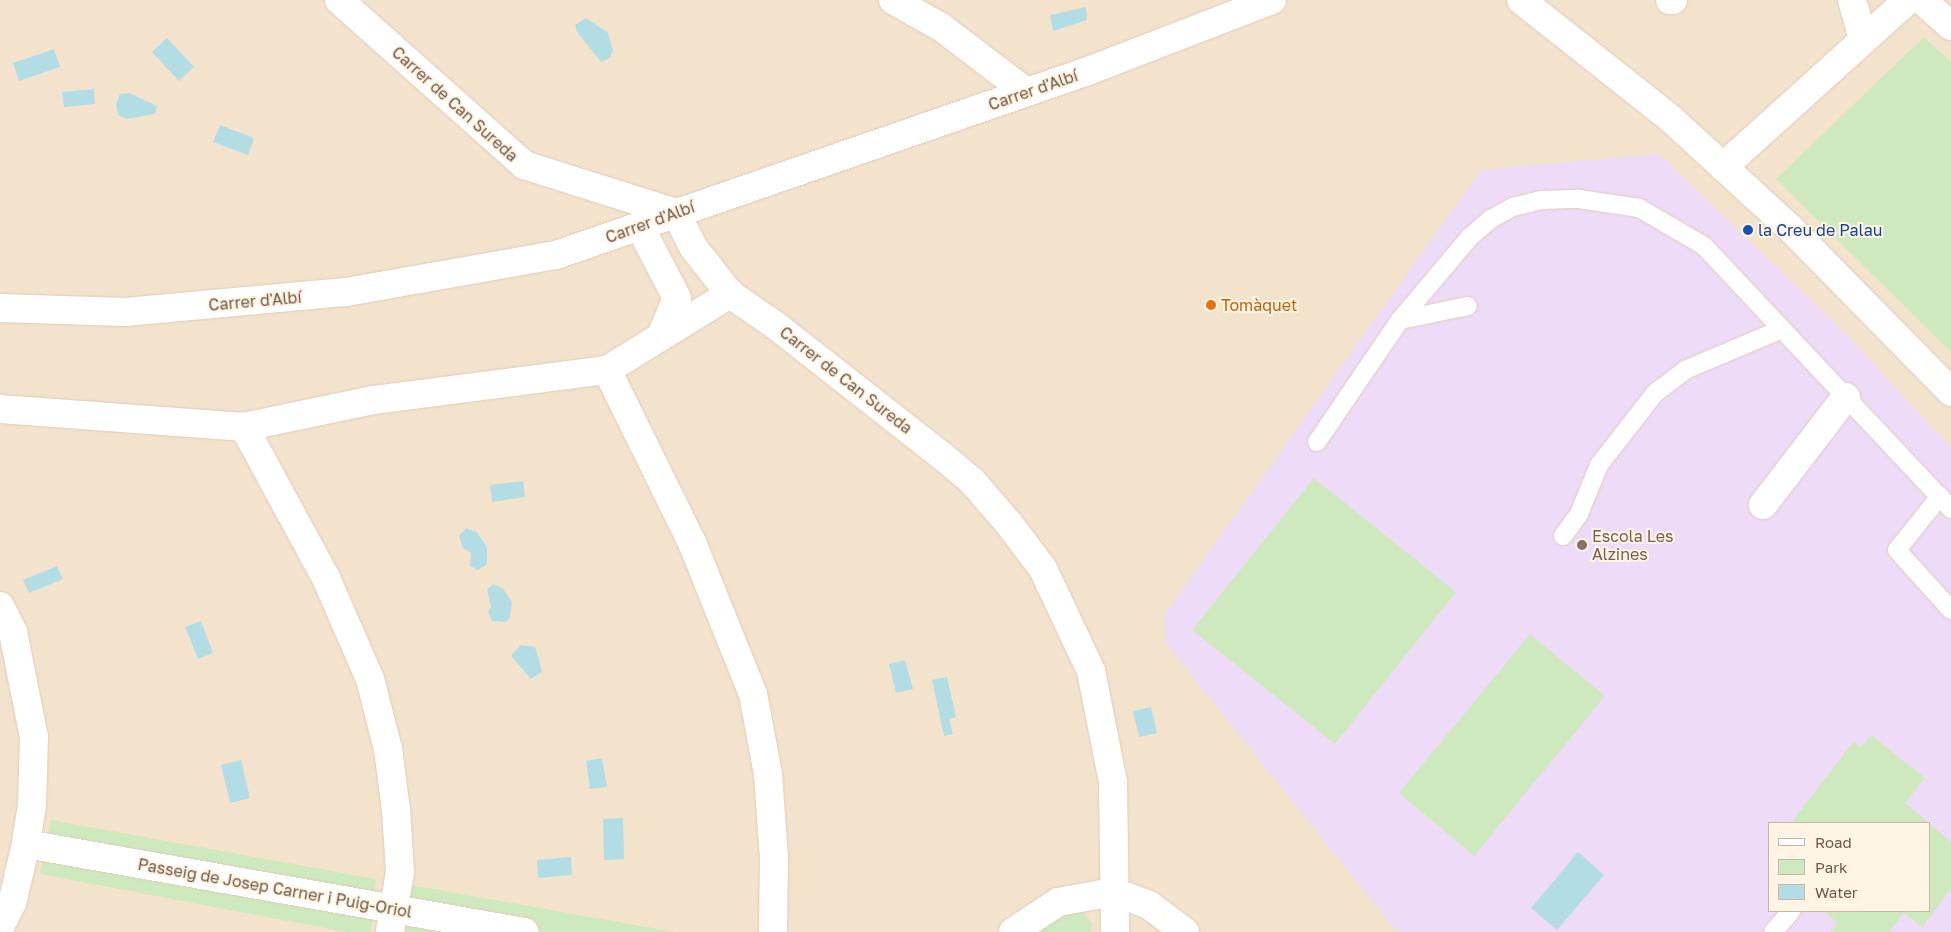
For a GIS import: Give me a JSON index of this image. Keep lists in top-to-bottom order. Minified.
{"streets":{"street":["Carrer d'Albí","Carrer de Can Sureda","Passeig de Josep Carner i Puig-Oriol"]},"crossings":[["Carrer d'Albí","Carrer de Can Sureda"]],"places":["la Creu de Palau","Tomàquet","Escola Les Alzines"],"legend":["Road","Park","Water"]}
